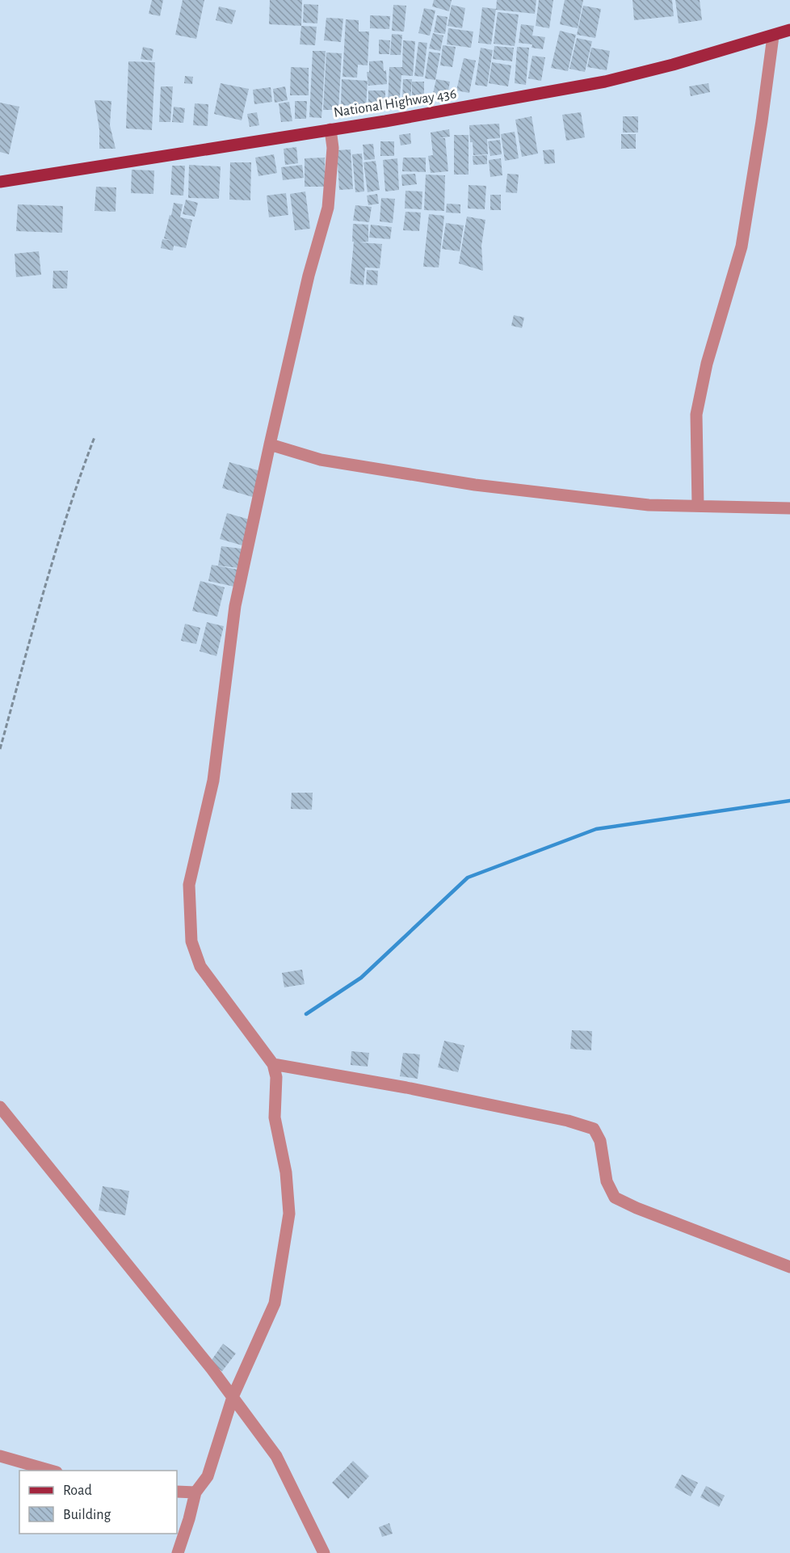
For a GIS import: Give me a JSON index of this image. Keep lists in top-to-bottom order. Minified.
{"streets":{"main road":["National Highway 436"]},"legend":["Road","Building"]}
